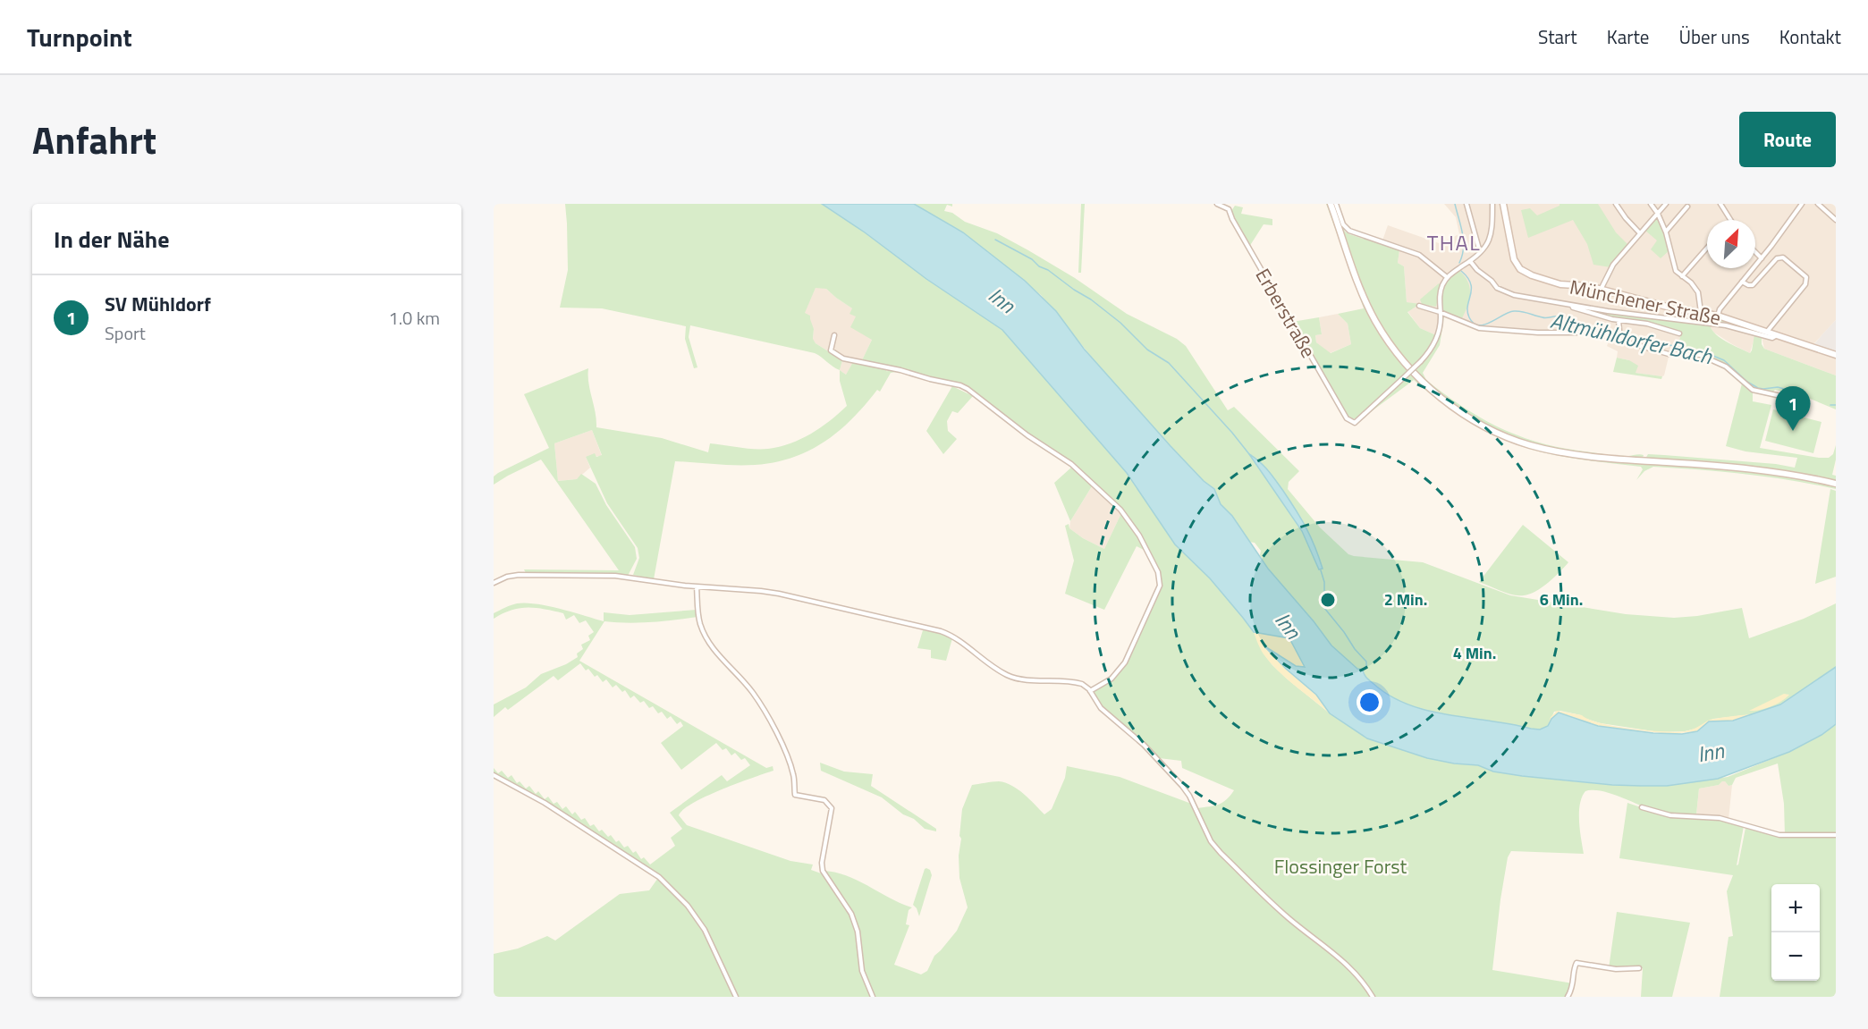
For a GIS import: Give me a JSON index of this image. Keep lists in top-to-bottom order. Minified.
{"streets":{"main road":["Münchener Straße"],"street":["Erberstraße"]},"districts":["THAL"],"water":["Inn","Altmühldorfer Bach"],"parks":["Flossinger Forst"],"north":"top right","page":{"header":"Turnpoint","nav":["Start","Karte","Über uns","Kontakt"],"title":"Anfahrt","buttons":"Route","heading":"In der Nähe","list":[{"mark":"1","name":"SV Mühldorf","note":"Sport","value":"1.0 km"}],"pins":"1","map_buttons":["+","−"]},"rings":["2 Min.","6 Min.","4 Min."]}
